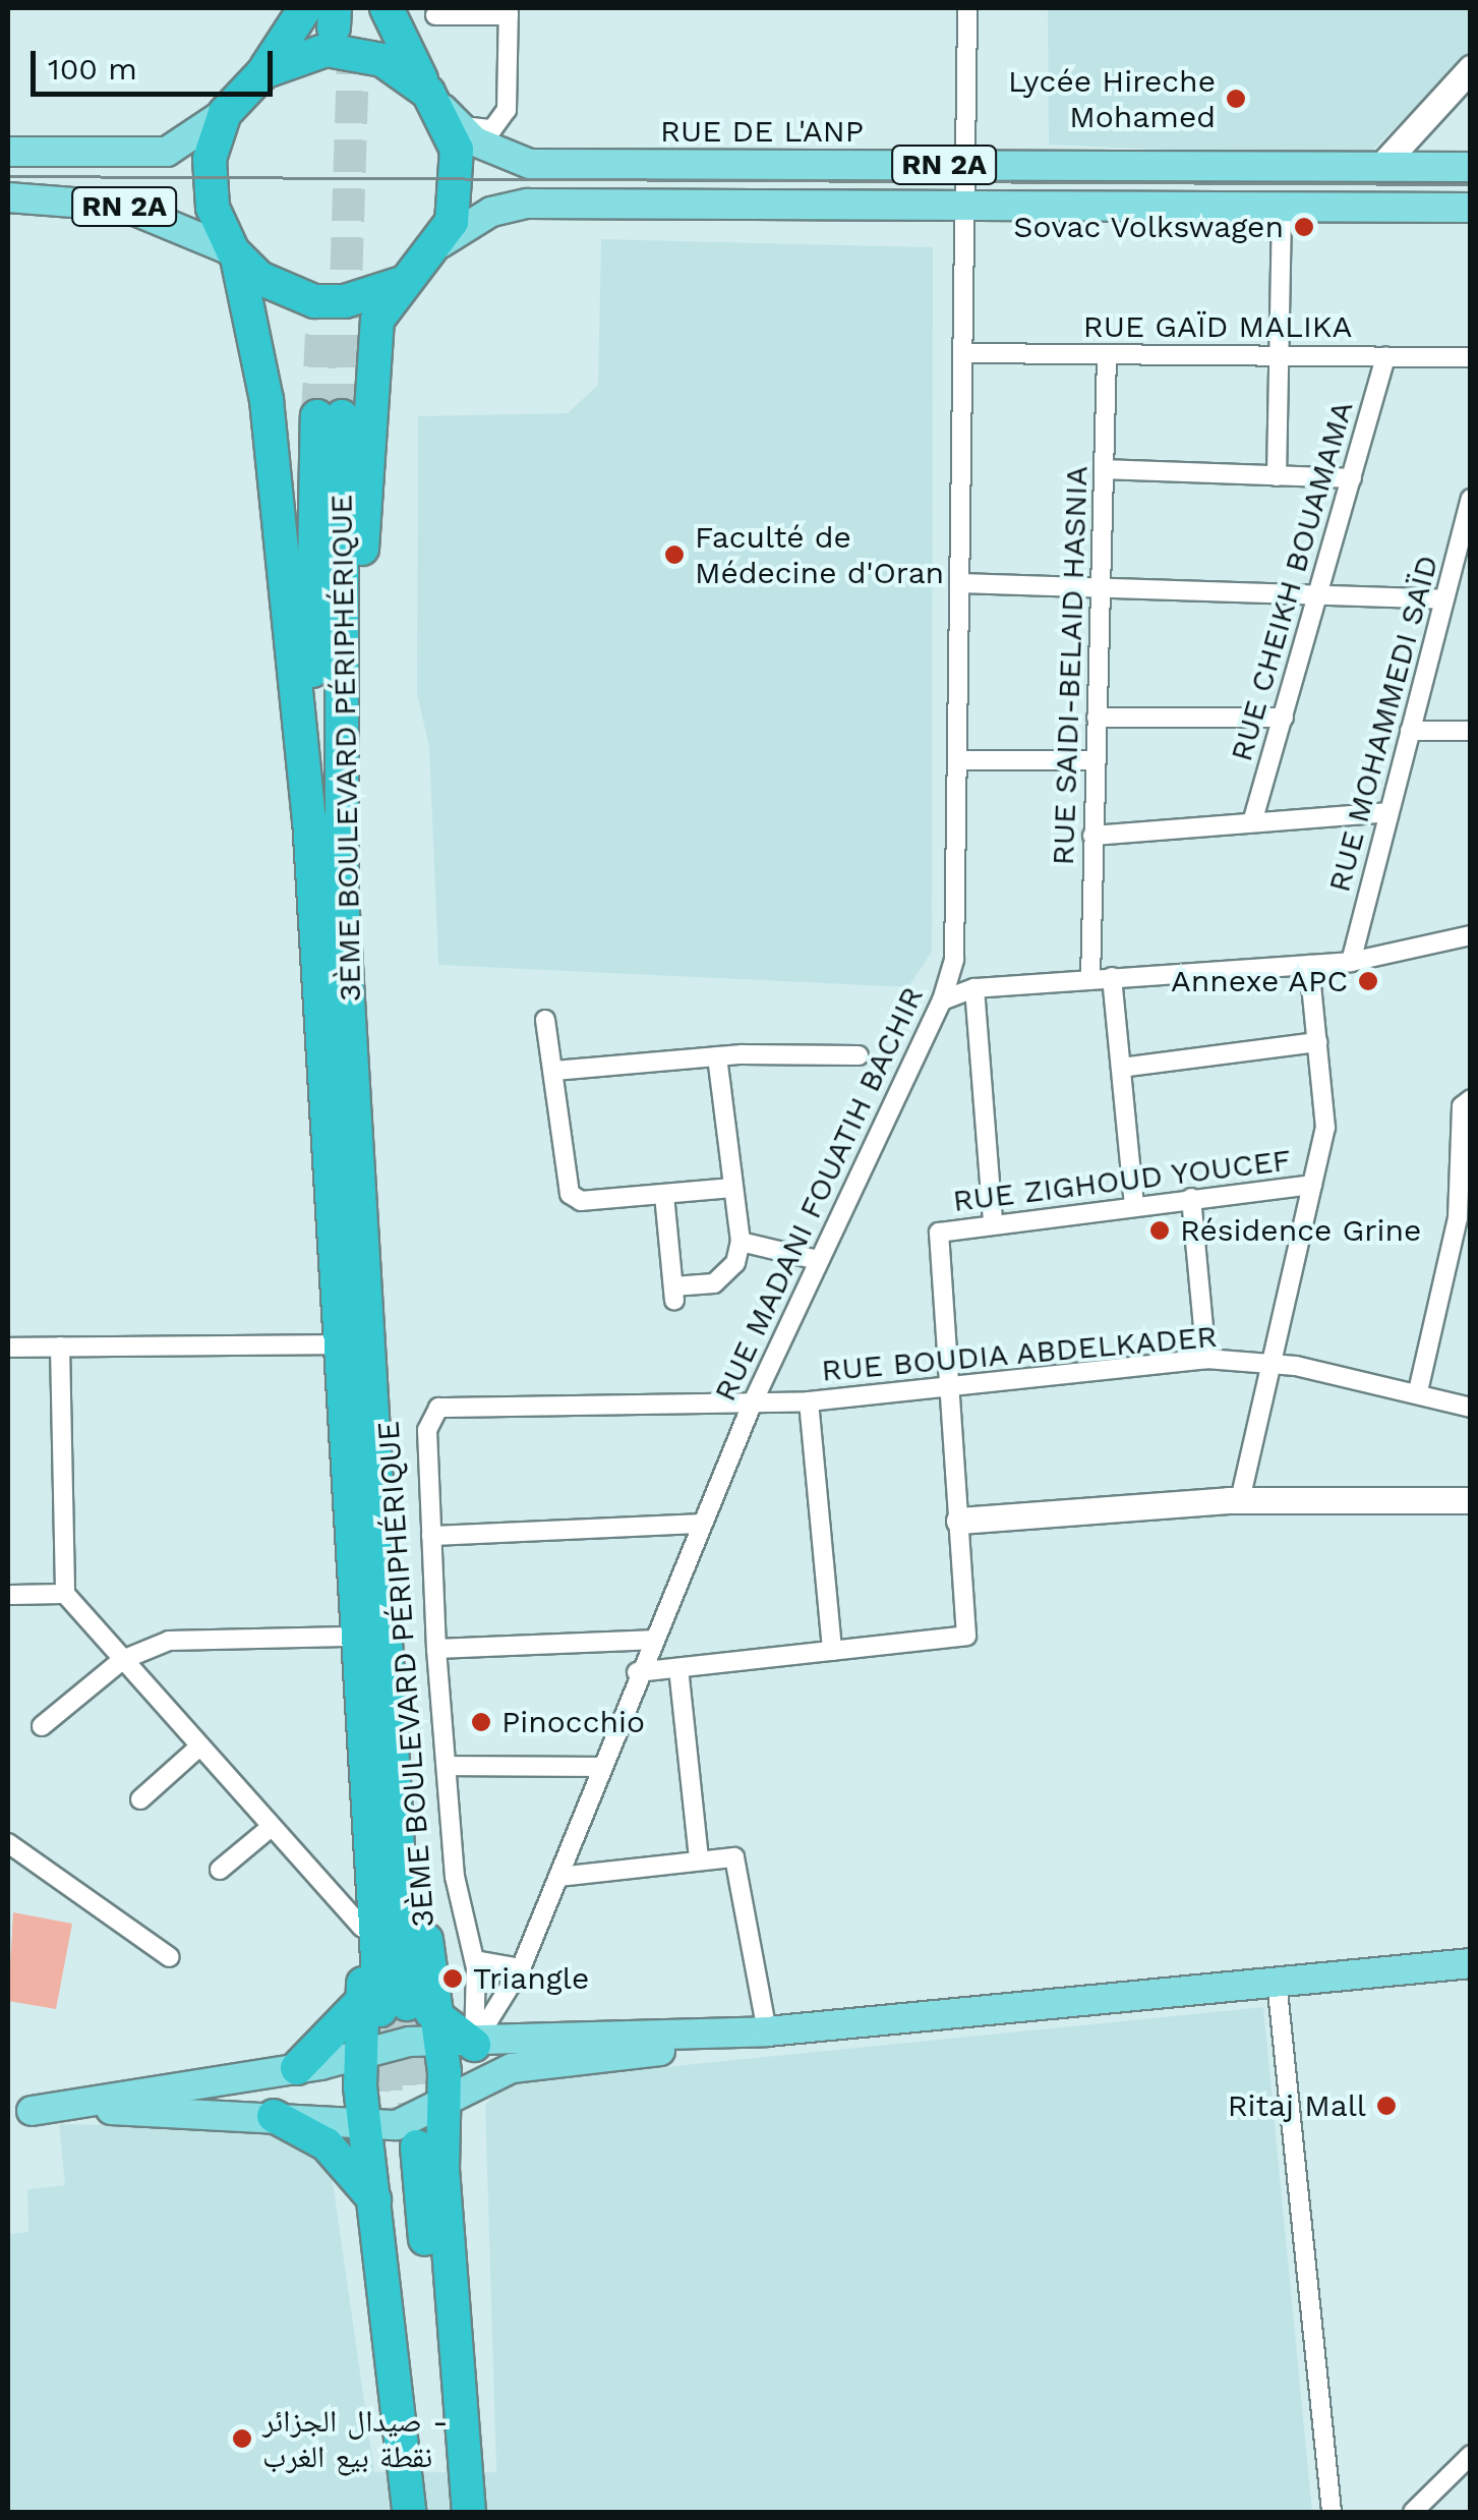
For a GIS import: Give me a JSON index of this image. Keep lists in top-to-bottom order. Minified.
{"streets":{"highway":["3ÈME BOULEVARD PÉRIPHÉRIQUE"],"main road":["RUE DE L'ANP","RN 2A"],"street":["RUE GAÏD MALIKA","RUE CHEIKH BOUAMAMA","RUE SAIDI-BELAID HASNIA","RUE MOHAMMEDI SAÏD","RUE ZIGHOUD YOUCEF","RUE MADANI FOUATIH BACHIR","RUE BOUDIA ABDELKADER"]},"crossings":[["RUE DE L'ANP","RN 2A"],["RUE DE L'ANP","RUE MADANI FOUATIH BACHIR"],["RUE GAÏD MALIKA","RUE CHEIKH BOUAMAMA"],["RUE GAÏD MALIKA","RUE SAIDI-BELAID HASNIA"],["RUE GAÏD MALIKA","RUE MADANI FOUATIH BACHIR"],["RUE ZIGHOUD YOUCEF","RUE BOUDIA ABDELKADER"],["RUE MADANI FOUATIH BACHIR","RUE BOUDIA ABDELKADER"]],"places":["Lycée Hireche Mohamed","Sovac Volkswagen","Faculté de Médecine d'Oran","Annexe APC","Résidence Grine","Pinocchio","Triangle","Ritaj Mall","صيدال الجزائر - نقطة بيع الغرب"],"scale_bar":"100 m"}
